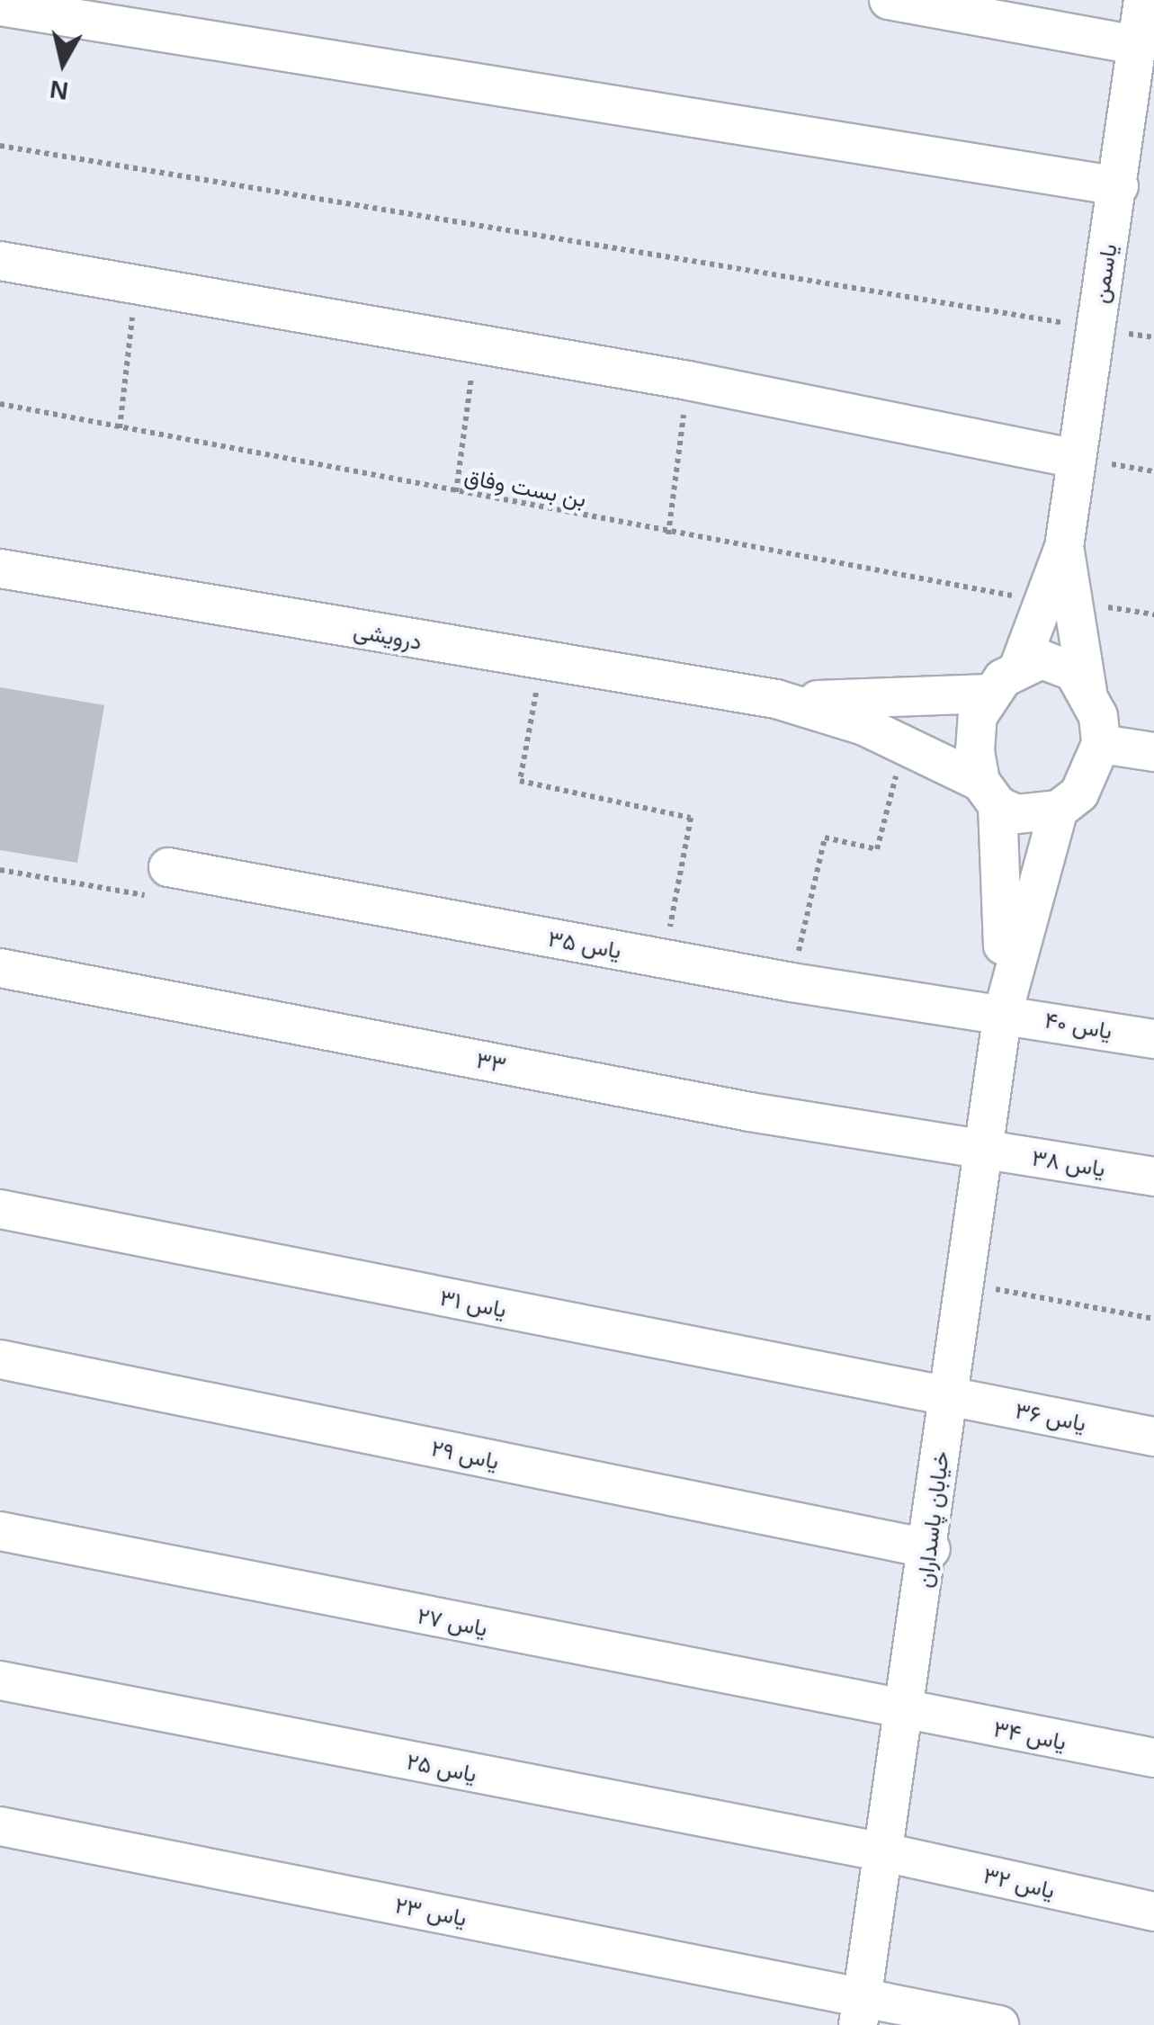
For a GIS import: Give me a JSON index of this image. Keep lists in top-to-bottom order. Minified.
{"streets":{"street":["یاسمن","درویشی","یاس ۳۵","یاس ۴۰","۳۳","یاس ۳۸","یاس ۳۱","یاس ۳۶","یاس ۲۹","خیابان پاسداران","یاس ۲۷","یاس ۳۴","یاس ۲۵","یاس ۳۲","یاس ۲۳"],"path":["بن بست وفاق"]},"crossings":[["یاسمن","بن بست وفاق"],["یاسمن","خیابان پاسداران"],["یاس ۳۵","یاس ۴۰"],["یاس ۳۵","خیابان پاسداران"],["یاس ۴۰","خیابان پاسداران"],["۳۳","یاس ۳۸"],["۳۳","خیابان پاسداران"],["یاس ۳۸","خیابان پاسداران"],["یاس ۳۱","یاس ۳۶"],["یاس ۳۱","خیابان پاسداران"],["یاس ۳۶","خیابان پاسداران"],["یاس ۲۹","خیابان پاسداران"],["خیابان پاسداران","یاس ۲۷"],["خیابان پاسداران","یاس ۳۴"],["خیابان پاسداران","یاس ۲۵"],["خیابان پاسداران","یاس ۳۲"],["خیابان پاسداران","یاس ۲۳"],["یاس ۲۷","یاس ۳۴"],["یاس ۲۵","یاس ۳۲"]],"north":"bottom"}
